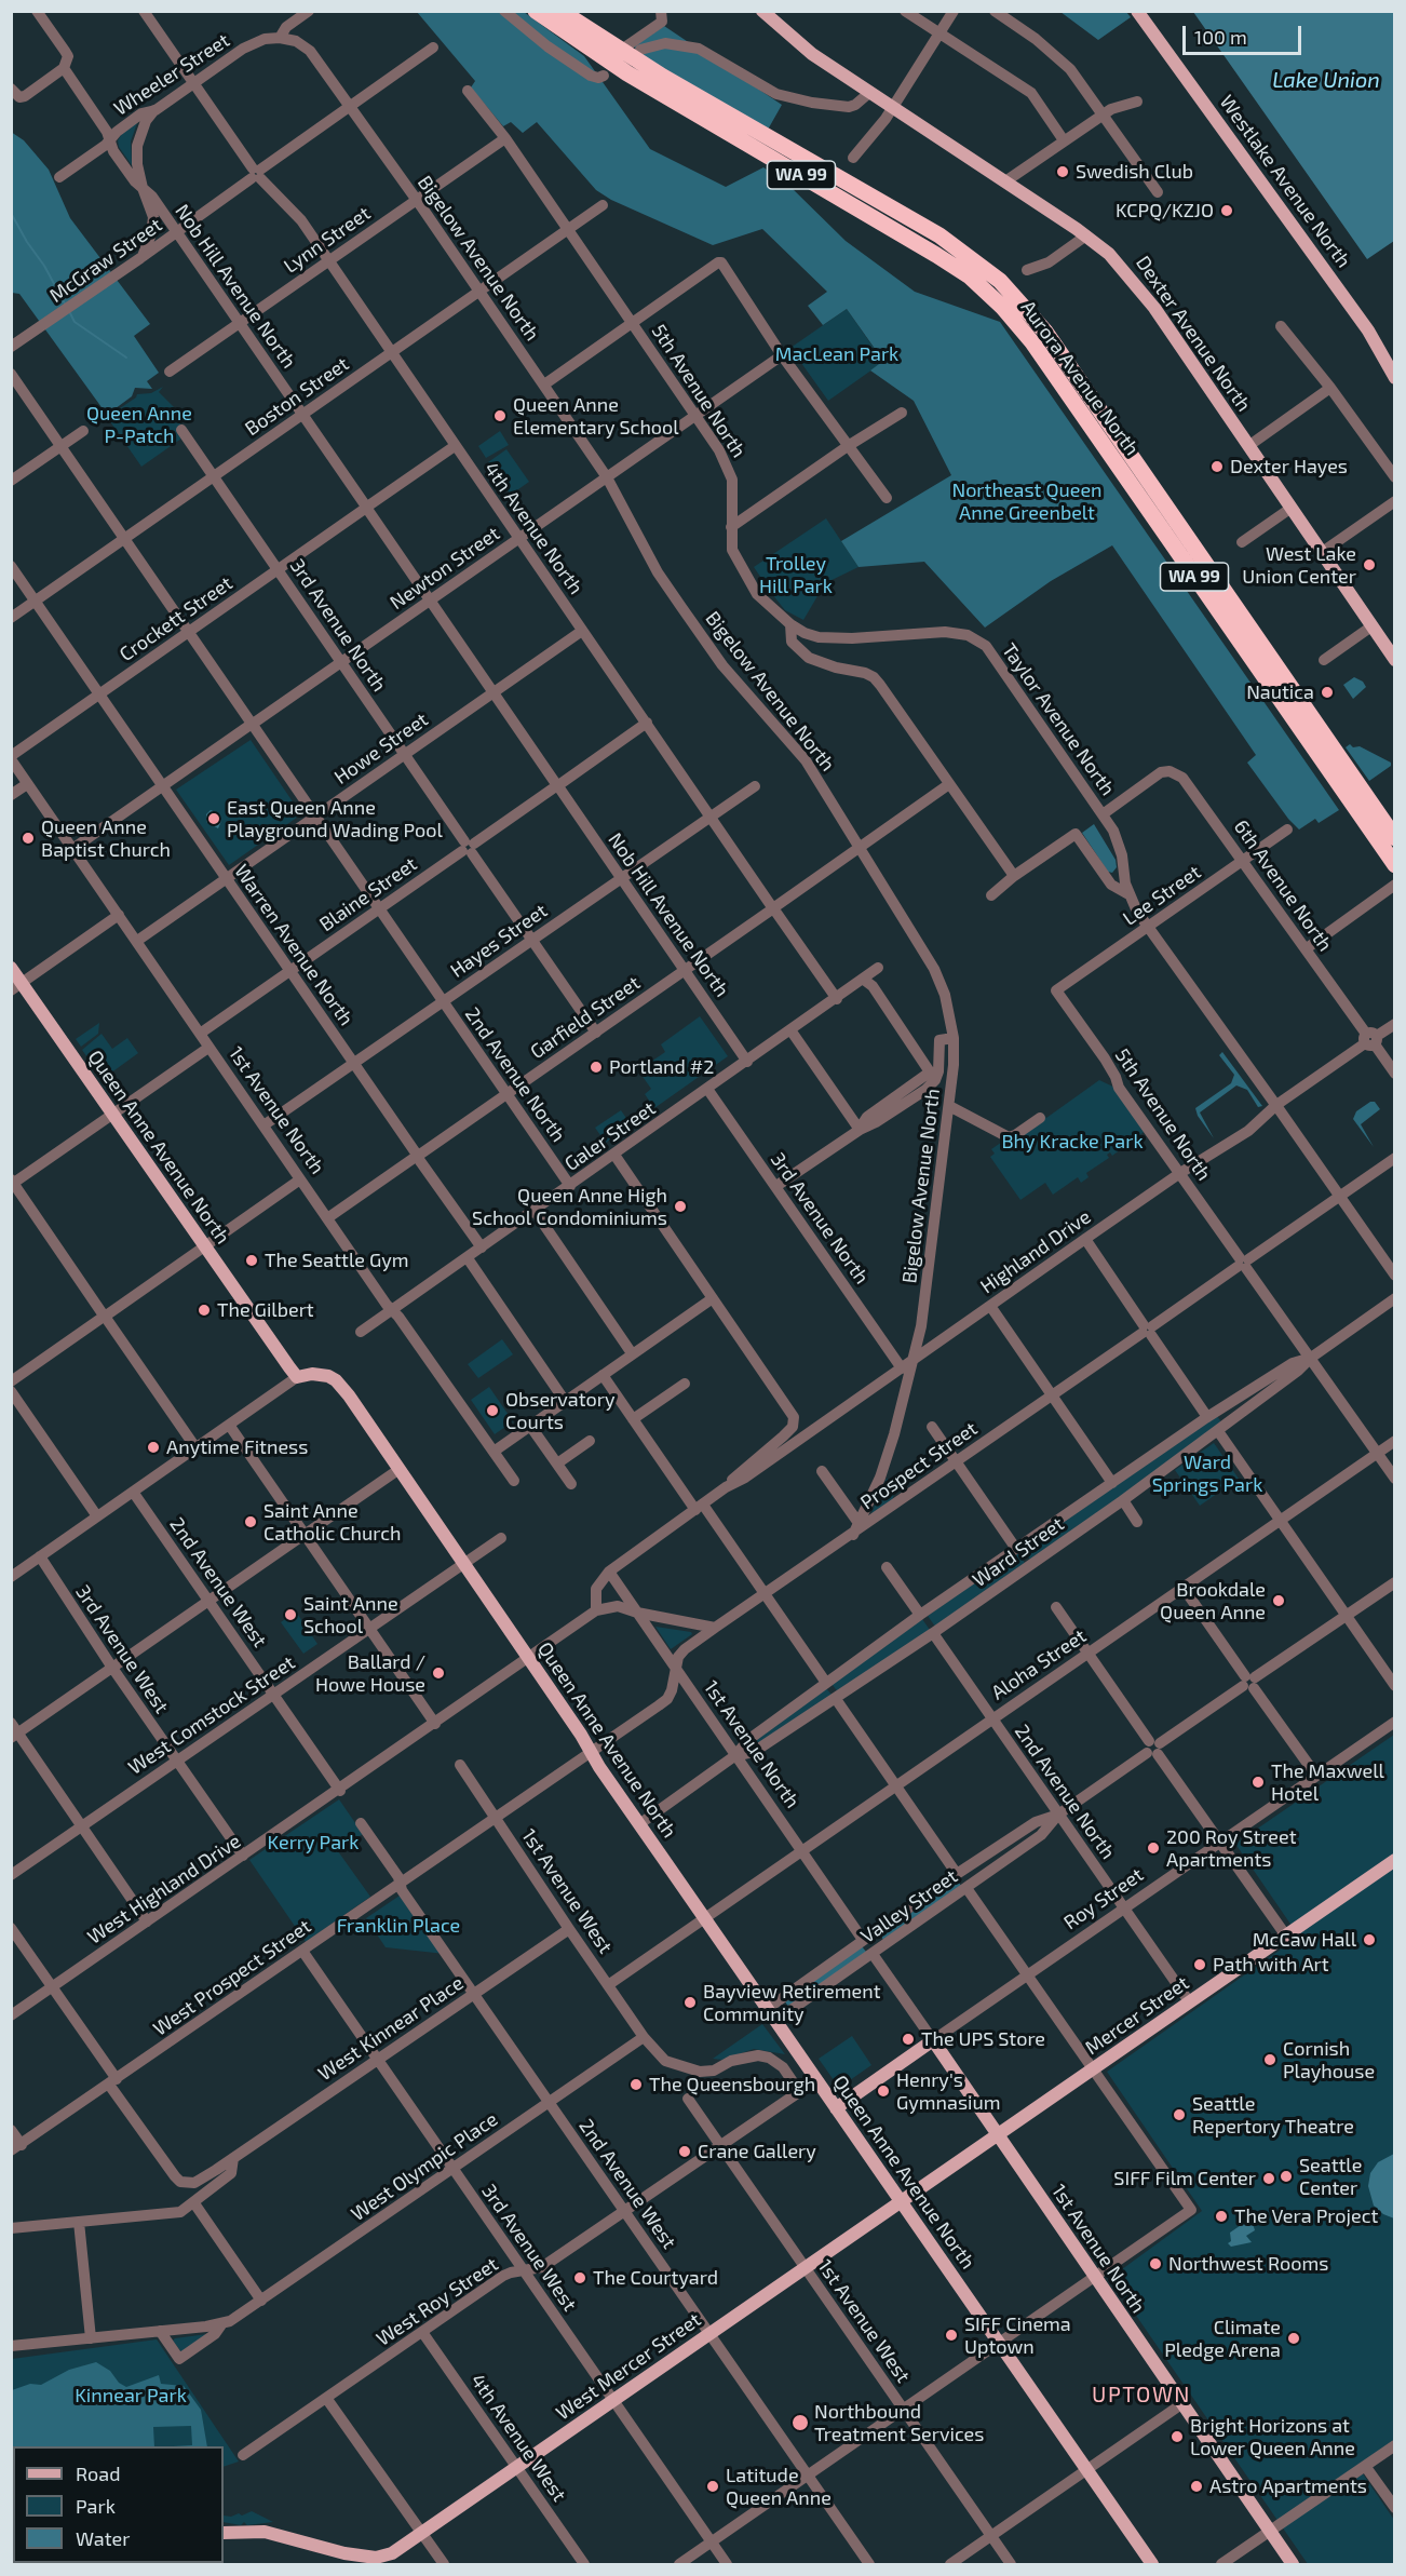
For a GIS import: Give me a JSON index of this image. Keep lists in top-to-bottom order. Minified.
{"streets":{"highway":["WA 99","Aurora Avenue North"],"main road":["Westlake Avenue North","Dexter Avenue North","1st Avenue North","Queen Anne Avenue North","Roy Street","Mercer Street","West Mercer Street"],"street":["Wheeler Street","Lynn Street","Bigelow Avenue North","McGraw Street","Nob Hill Avenue North","5th Avenue North","Boston Street","4th Avenue North","Newton Street","Crockett Street","3rd Avenue North","Taylor Avenue North","Howe Street","6th Avenue North","Blaine Street","Lee Street","Hayes Street","Warren Avenue North","Garfield Street","2nd Avenue North","Galer Street","Highland Drive","Prospect Street","Ward Street","2nd Avenue West","3rd Avenue West","Aloha Street","West Comstock Street","West Highland Drive","1st Avenue West","Valley Street","West Prospect Street","West Kinnear Place","West Olympic Place","West Roy Street","4th Avenue West"]},"crossings":[["Wheeler Street","Bigelow Avenue North"],["Wheeler Street","Nob Hill Avenue North"],["Wheeler Street","4th Avenue North"],["Lynn Street","Bigelow Avenue North"],["Lynn Street","Nob Hill Avenue North"],["Lynn Street","5th Avenue North"],["Lynn Street","4th Avenue North"],["Bigelow Avenue North","McGraw Street"],["Bigelow Avenue North","Boston Street"],["Bigelow Avenue North","Newton Street"],["Bigelow Avenue North","Garfield Street"],["Bigelow Avenue North","Highland Drive"],["Bigelow Avenue North","Prospect Street"],["McGraw Street","Nob Hill Avenue North"],["McGraw Street","4th Avenue North"],["Nob Hill Avenue North","Boston Street"],["Nob Hill Avenue North","Newton Street"],["Nob Hill Avenue North","Crockett Street"],["Nob Hill Avenue North","Howe Street"],["Nob Hill Avenue North","Blaine Street"],["Nob Hill Avenue North","Hayes Street"],["Nob Hill Avenue North","Garfield Street"],["Nob Hill Avenue North","Galer Street"],["5th Avenue North","Boston Street"],["5th Avenue North","Newton Street"],["5th Avenue North","Taylor Avenue North"],["5th Avenue North","Lee Street"],["5th Avenue North","Garfield Street"],["5th Avenue North","Highland Drive"],["5th Avenue North","Prospect Street"],["5th Avenue North","Ward Street"],["5th Avenue North","Aloha Street"],["Boston Street","4th Avenue North"],["Boston Street","3rd Avenue North"],["Boston Street","Warren Avenue North"],["Boston Street","2nd Avenue North"],["4th Avenue North","Newton Street"],["4th Avenue North","Crockett Street"],["4th Avenue North","Howe Street"],["4th Avenue North","Blaine Street"],["4th Avenue North","Hayes Street"],["4th Avenue North","Garfield Street"],["4th Avenue North","Galer Street"],["Newton Street","3rd Avenue North"],["Newton Street","Warren Avenue North"],["Newton Street","2nd Avenue North"],["Newton Street","1st Avenue North"],["Crockett Street","3rd Avenue North"],["Crockett Street","Warren Avenue North"],["Crockett Street","2nd Avenue North"],["Crockett Street","1st Avenue North"],["3rd Avenue North","Howe Street"],["3rd Avenue North","Blaine Street"],["3rd Avenue North","Hayes Street"],["3rd Avenue North","Garfield Street"],["3rd Avenue North","Galer Street"],["3rd Avenue North","Highland Drive"],["Taylor Avenue North","6th Avenue North"],["Taylor Avenue North","Lee Street"],["Taylor Avenue North","Highland Drive"],["Taylor Avenue North","Prospect Street"],["Howe Street","Warren Avenue North"],["Howe Street","2nd Avenue North"],["Howe Street","1st Avenue North"],["6th Avenue North","Lee Street"],["6th Avenue North","Highland Drive"],["Blaine Street","Warren Avenue North"],["Blaine Street","2nd Avenue North"],["Blaine Street","1st Avenue North"],["Hayes Street","Warren Avenue North"],["Hayes Street","2nd Avenue North"],["Hayes Street","1st Avenue North"],["Warren Avenue North","Garfield Street"],["Warren Avenue North","Galer Street"],["Garfield Street","2nd Avenue North"],["Garfield Street","1st Avenue North"],["2nd Avenue North","Galer Street"],["2nd Avenue North","Ward Street"],["2nd Avenue North","Aloha Street"],["2nd Avenue North","Roy Street"],["2nd Avenue North","Valley Street"],["2nd Avenue North","Mercer Street"],["1st Avenue North","Galer Street"],["1st Avenue North","Highland Drive"],["1st Avenue North","Prospect Street"],["1st Avenue North","Ward Street"],["1st Avenue North","Aloha Street"],["1st Avenue North","Roy Street"],["1st Avenue North","Valley Street"],["1st Avenue North","Mercer Street"],["Queen Anne Avenue North","Prospect Street"],["Queen Anne Avenue North","Ward Street"],["Queen Anne Avenue North","Aloha Street"],["Queen Anne Avenue North","West Comstock Street"],["Queen Anne Avenue North","West Highland Drive"],["Queen Anne Avenue North","Roy Street"],["Queen Anne Avenue North","Valley Street"],["Queen Anne Avenue North","West Prospect Street"],["Queen Anne Avenue North","Mercer Street"],["Queen Anne Avenue North","West Roy Street"],["Queen Anne Avenue North","West Mercer Street"],["Prospect Street","West Prospect Street"],["2nd Avenue West","West Comstock Street"],["2nd Avenue West","West Highland Drive"],["2nd Avenue West","West Prospect Street"],["2nd Avenue West","West Kinnear Place"],["2nd Avenue West","West Olympic Place"],["2nd Avenue West","West Roy Street"],["2nd Avenue West","West Mercer Street"],["3rd Avenue West","West Comstock Street"],["3rd Avenue West","West Highland Drive"],["3rd Avenue West","West Prospect Street"],["3rd Avenue West","West Kinnear Place"],["3rd Avenue West","West Olympic Place"],["3rd Avenue West","West Roy Street"],["3rd Avenue West","West Mercer Street"],["Aloha Street","1st Avenue West"],["1st Avenue West","West Prospect Street"],["1st Avenue West","West Kinnear Place"],["1st Avenue West","West Olympic Place"],["1st Avenue West","West Roy Street"],["1st Avenue West","West Mercer Street"],["West Prospect Street","West Kinnear Place"],["Mercer Street","West Mercer Street"],["West Roy Street","4th Avenue West"],["West Mercer Street","4th Avenue West"]],"districts":["UPTOWN"],"water":["Lake Union"],"parks":["MacLean Park","Queen Anne P-Patch","Northeast Queen Anne Greenbelt","Trolley Hill Park","Bhy Kracke Park","Ward Springs Park","Kerry Park","Franklin Place","Kinnear Park"],"places":["Swedish Club","KCPQ/KZJO","Queen Anne Elementary School","Dexter Hayes","West Lake Union Center","Nautica","East Queen Anne Playground Wading Pool","Queen Anne Baptist Church","Portland #2","Queen Anne High School Condominiums","The Seattle Gym","The Gilbert","Observatory Courts","Anytime Fitness","Saint Anne Catholic Church","Brookdale Queen Anne","Saint Anne School","Ballard / Howe House","The Maxwell Hotel","200 Roy Street Apartments","McCaw Hall","Path with Art","Bayview Retirement Community","The UPS Store","Cornish Playhouse","The Queensbourgh","Henry's Gymnasium","Seattle Repertory Theatre","Crane Gallery","Seattle Center","SIFF Film Center","The Vera Project","Northwest Rooms","The Courtyard","SIFF Cinema Uptown","Climate Pledge Arena","Northbound Treatment Services","Bright Horizons at Lower Queen Anne","Latitude Queen Anne","Astro Apartments"],"legend":["Road","Park","Water"],"scale_bar":"100 m"}
